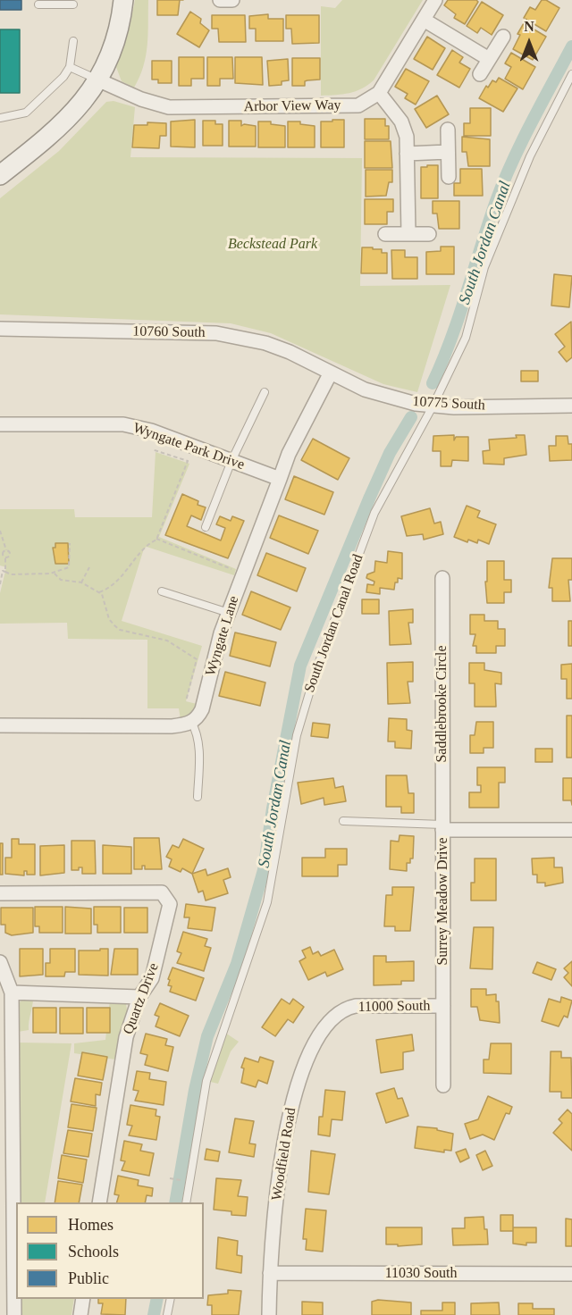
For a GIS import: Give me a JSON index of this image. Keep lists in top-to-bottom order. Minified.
{"streets":{"street":["Arbor View Way","10760 South","10775 South","Wyngate Park Drive","Wyngate Lane","Saddlebrooke Circle","Surrey Meadow Drive","Quartz Drive","11000 South","Woodfield Road","11030 South"],"lane":["South Jordan Canal Road"]},"crossings":[["10760 South","10775 South"],["10760 South","Wyngate Lane"],["10775 South","South Jordan Canal Road"],["10775 South","Wyngate Lane"],["Wyngate Park Drive","Wyngate Lane"],["Saddlebrooke Circle","Surrey Meadow Drive"],["Surrey Meadow Drive","11000 South"],["11000 South","Woodfield Road"],["Woodfield Road","11030 South"]],"water":["South Jordan Canal"],"parks":["Beckstead Park"],"legend":["Homes","Schools","Public"],"north":"top"}
